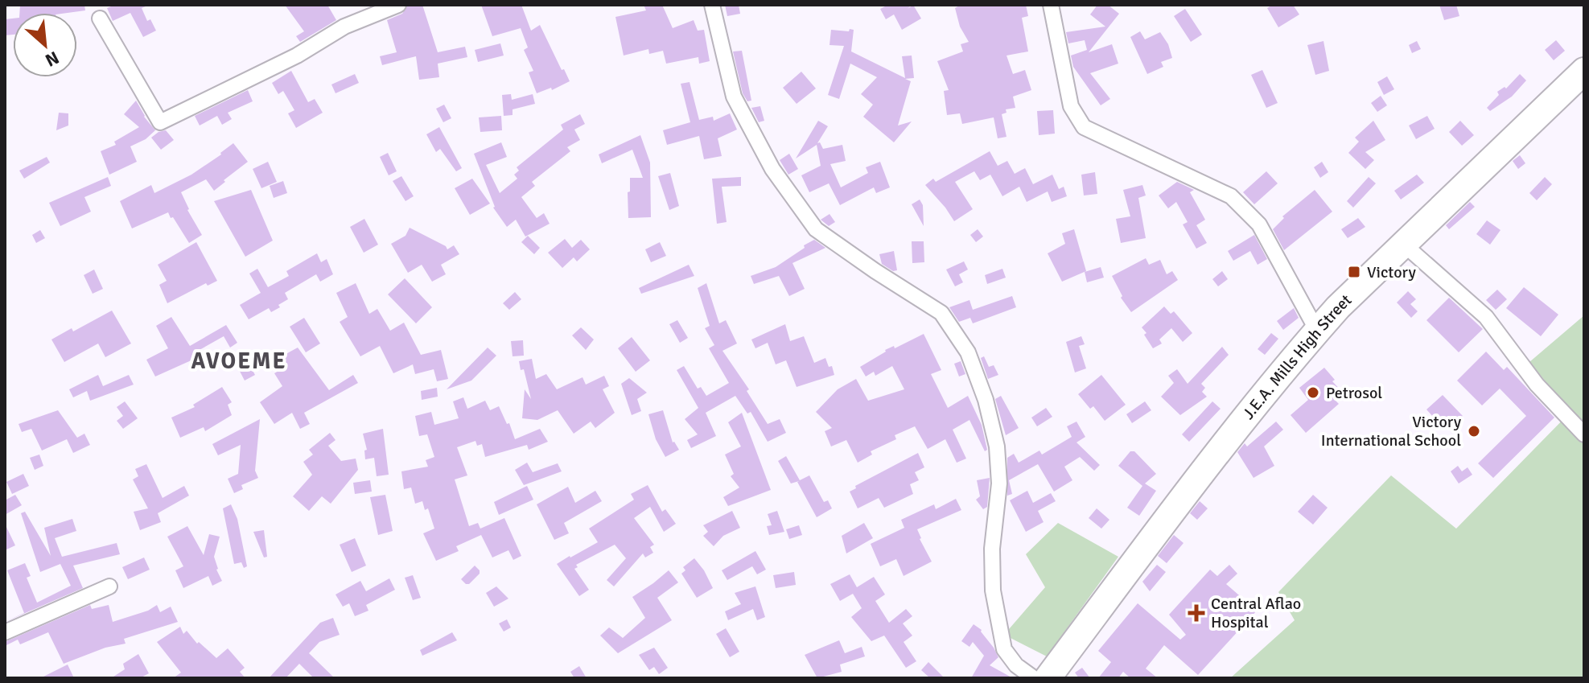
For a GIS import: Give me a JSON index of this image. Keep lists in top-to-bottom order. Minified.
{"streets":{"highway":["J.E.A. Mills High Street"]},"districts":["AVOEME"],"places":{"transit":["Victory"],"other":["Petrosol","Victory International School"],"health":["Central Aflao Hospital"]},"north":"bottom right"}
